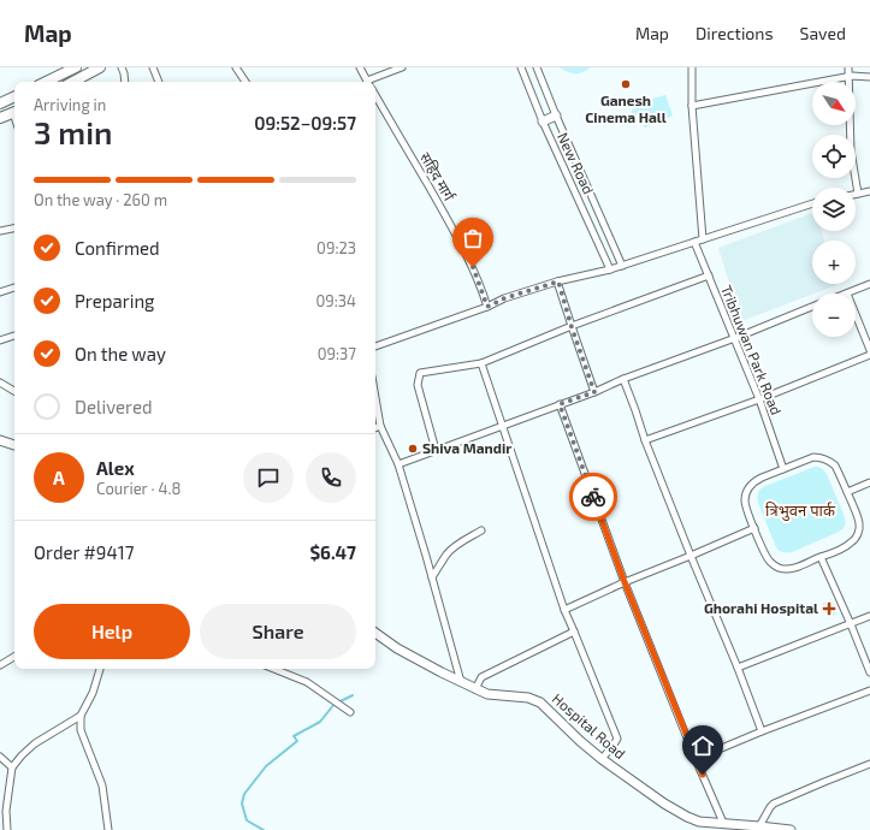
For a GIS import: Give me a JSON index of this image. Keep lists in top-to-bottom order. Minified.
{"streets":{"street":["New Road","सहिद मार्ग","Tribhuwan Park Road","Hospital Road"]},"districts":["त्रिभुवन पार्क"],"places":{"other":["Ganesh Cinema Hall","Shiva Mandir"],"health":["Ghorahi Hospital"]},"north":"bottom right","page":{"header":"Map","nav":["Map","Directions","Saved"],"map_buttons":["+","−"],"heading":["3 min","Arriving in","09:52–09:57"],"panel":["Alex","Courier · 4.8","Order #9417","$6.47"],"bar":"On the way · 260 m","list":[["Confirmed","09:23"],["Preparing","09:34"],["On the way","09:37"],"Delivered"],"round":"A","buttons":["Help","Share"]}}
